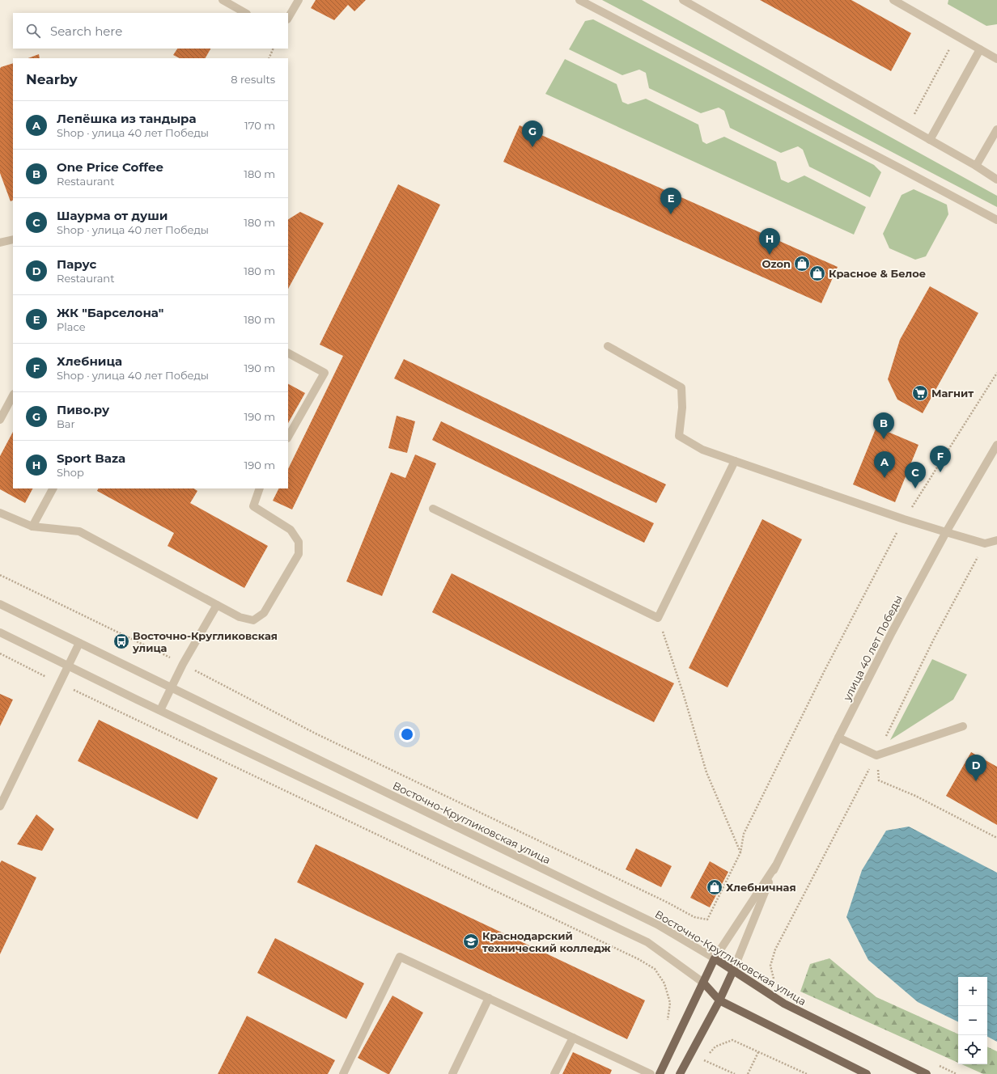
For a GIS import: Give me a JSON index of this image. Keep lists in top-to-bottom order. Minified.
{"streets":{"main road":["улица 40 лет Победы","Восточно-Кругликовская улица"]},"crossings":[["улица 40 лет Победы","Восточно-Кругликовская улица"]],"places":{"shop":["Ozon","Красное & Белое","Хлебничная"],"supermarket":["Магнит"],"bus stop":["Восточно-Кругликовская улица"],"school or university":["Краснодарский технический колледж"]},"page":{"search":"Search here","heading":["Nearby","8 results"],"list":[{"mark":"A","name":"Лепёшка из тандыра","note":"Shop · улица 40 лет Победы","value":"170 m"},{"mark":"B","name":"One Price Coffee","note":"Restaurant","value":"180 m"},{"mark":"C","name":"Шаурма от души","note":"Shop · улица 40 лет Победы","value":"180 m"},{"mark":"D","name":"Парус","note":"Restaurant","value":"180 m"},{"mark":"E","name":"ЖК \"Барселона\"","note":"Place","value":"180 m"},{"mark":"F","name":"Хлебница","note":"Shop · улица 40 лет Победы","value":"190 m"},{"mark":"G","name":"Пиво.ру","note":"Bar","value":"190 m"},{"mark":"H","name":"Sport Baza","note":"Shop","value":"190 m"}],"pins":["G","E","H","B","F","A","C","D"],"map_buttons":["+","−"]}}
